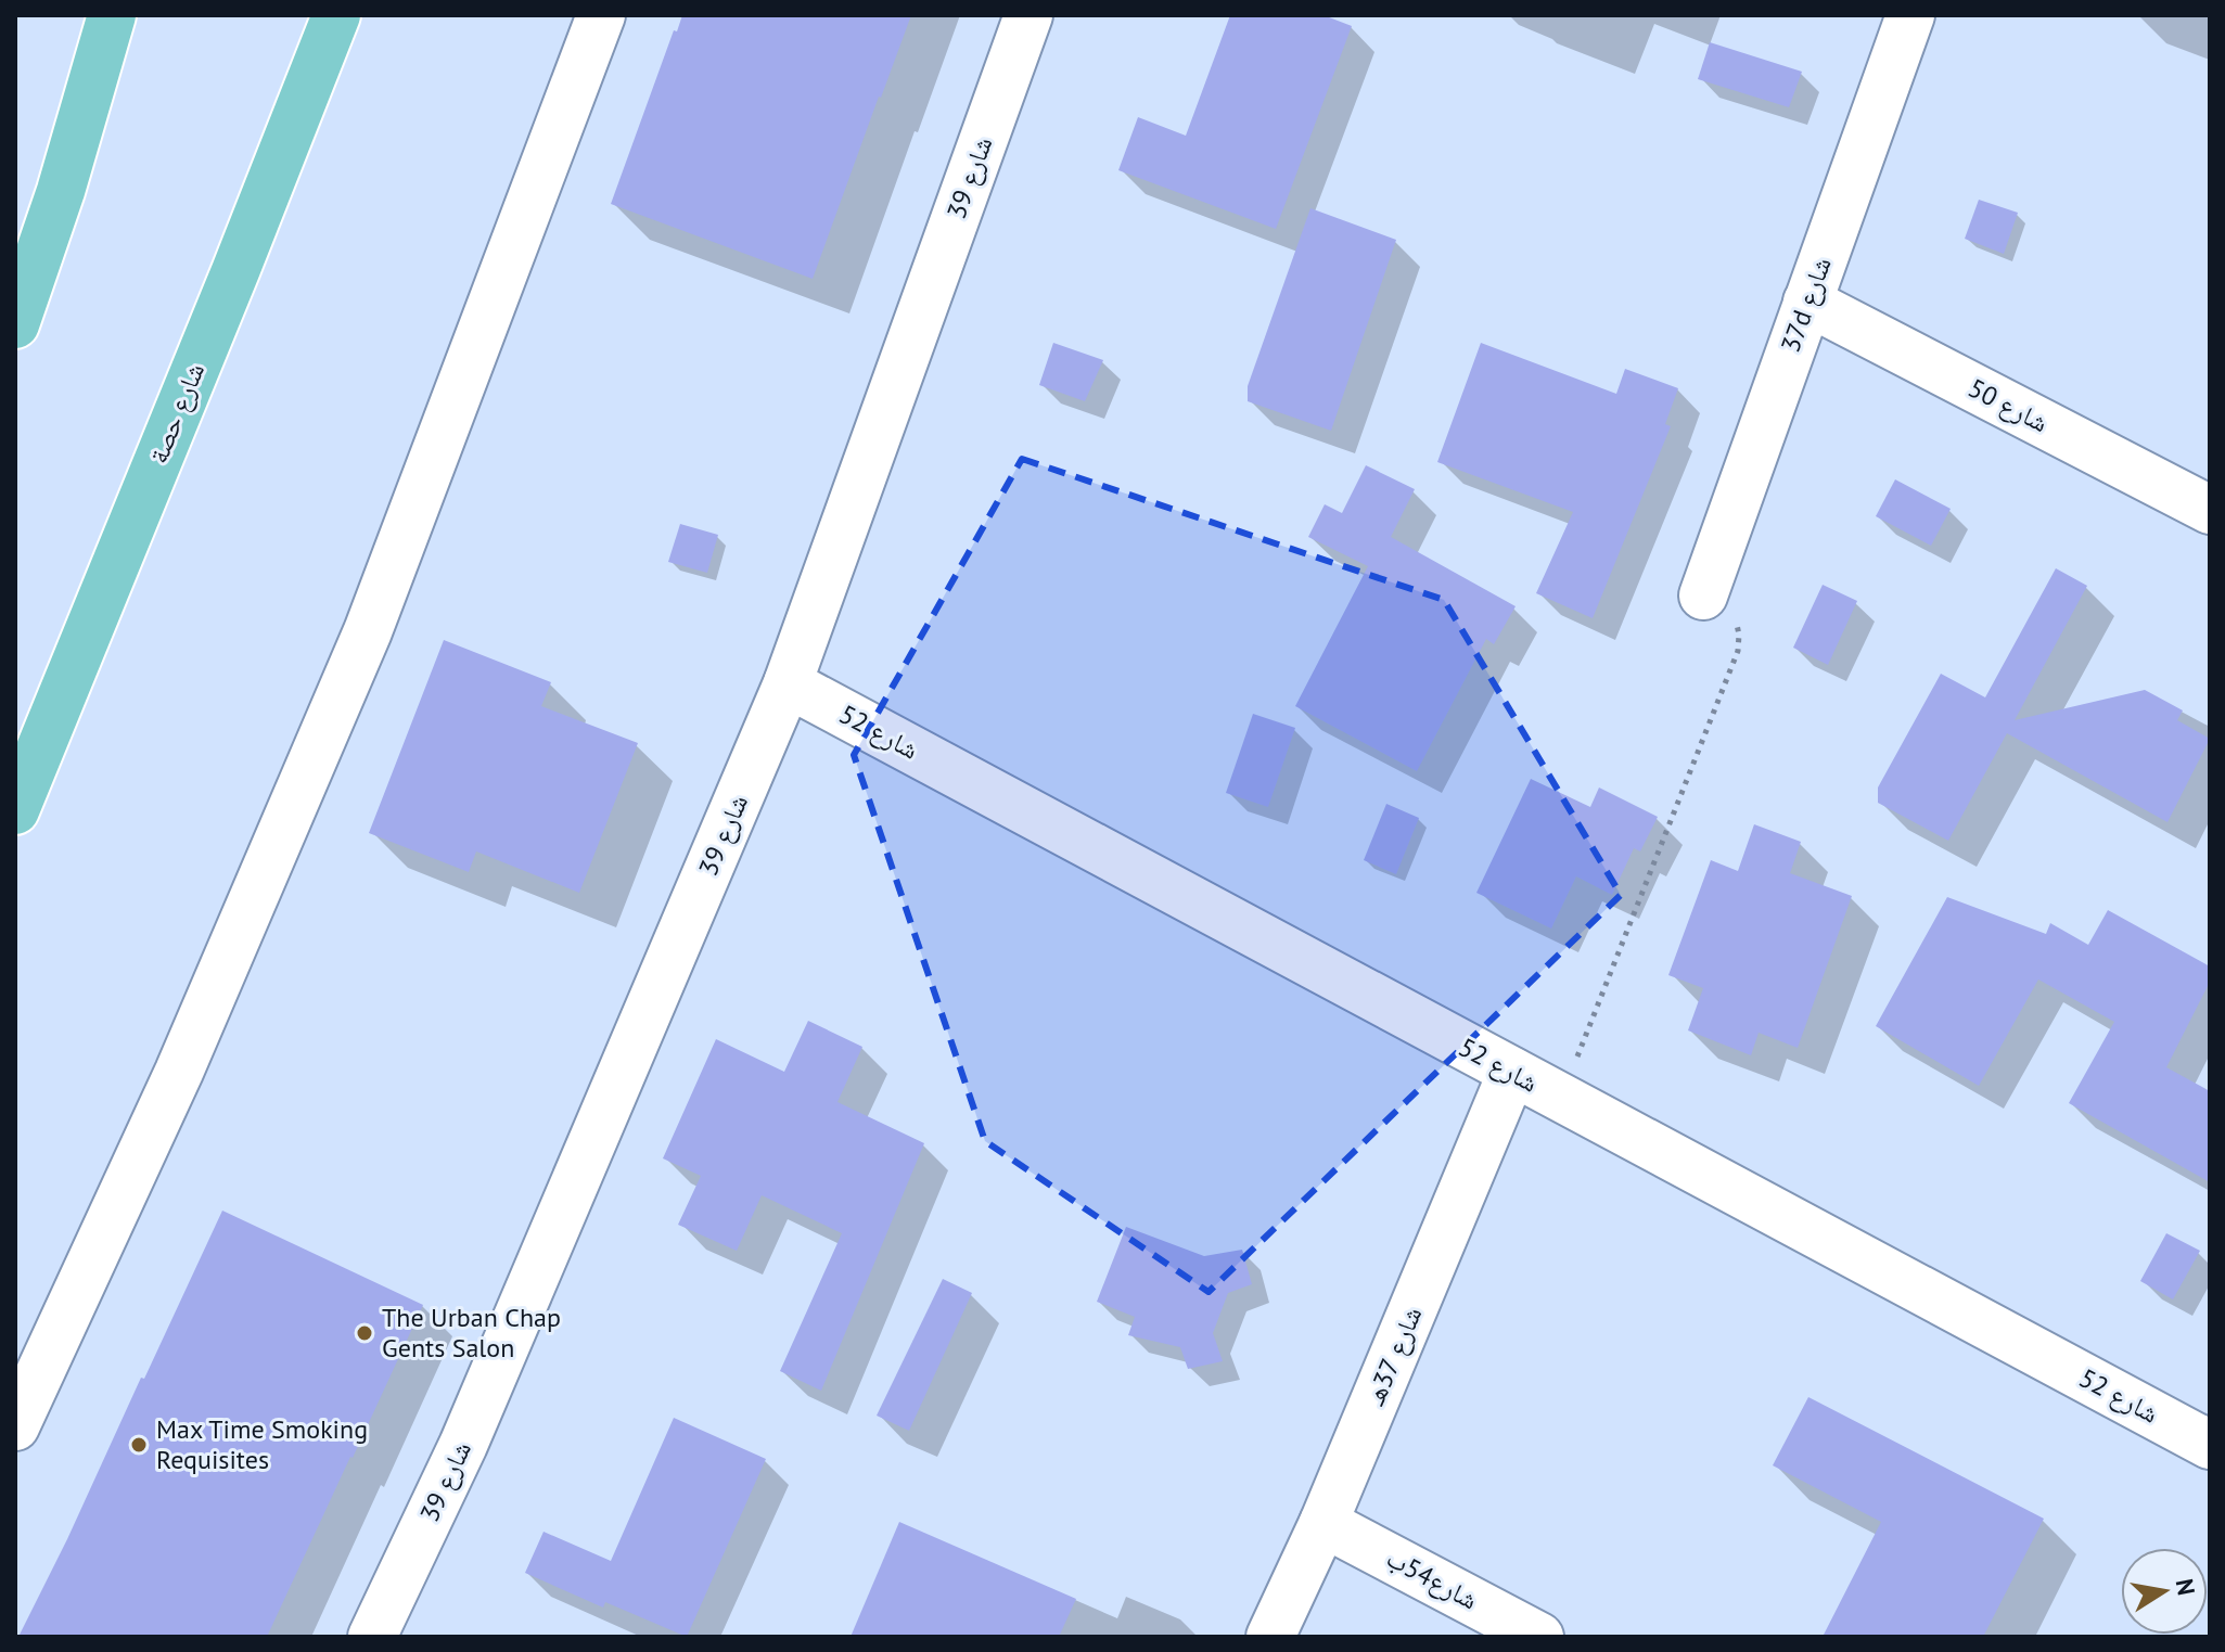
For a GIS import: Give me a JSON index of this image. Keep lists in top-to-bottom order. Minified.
{"streets":{"main road":["شارع حصة"],"street":["شارع 39","37d شارع","شارع 50","شارع 52","شارع 37هـ","شارع54ب"]},"crossings":[["شارع 39","شارع 52"],["37d شارع","شارع 50"],["شارع 52","شارع 37هـ"],["شارع 37هـ","شارع54ب"]],"places":["The Urban Chap Gents Salon","Max Time Smoking Requisites"],"north":"right"}
